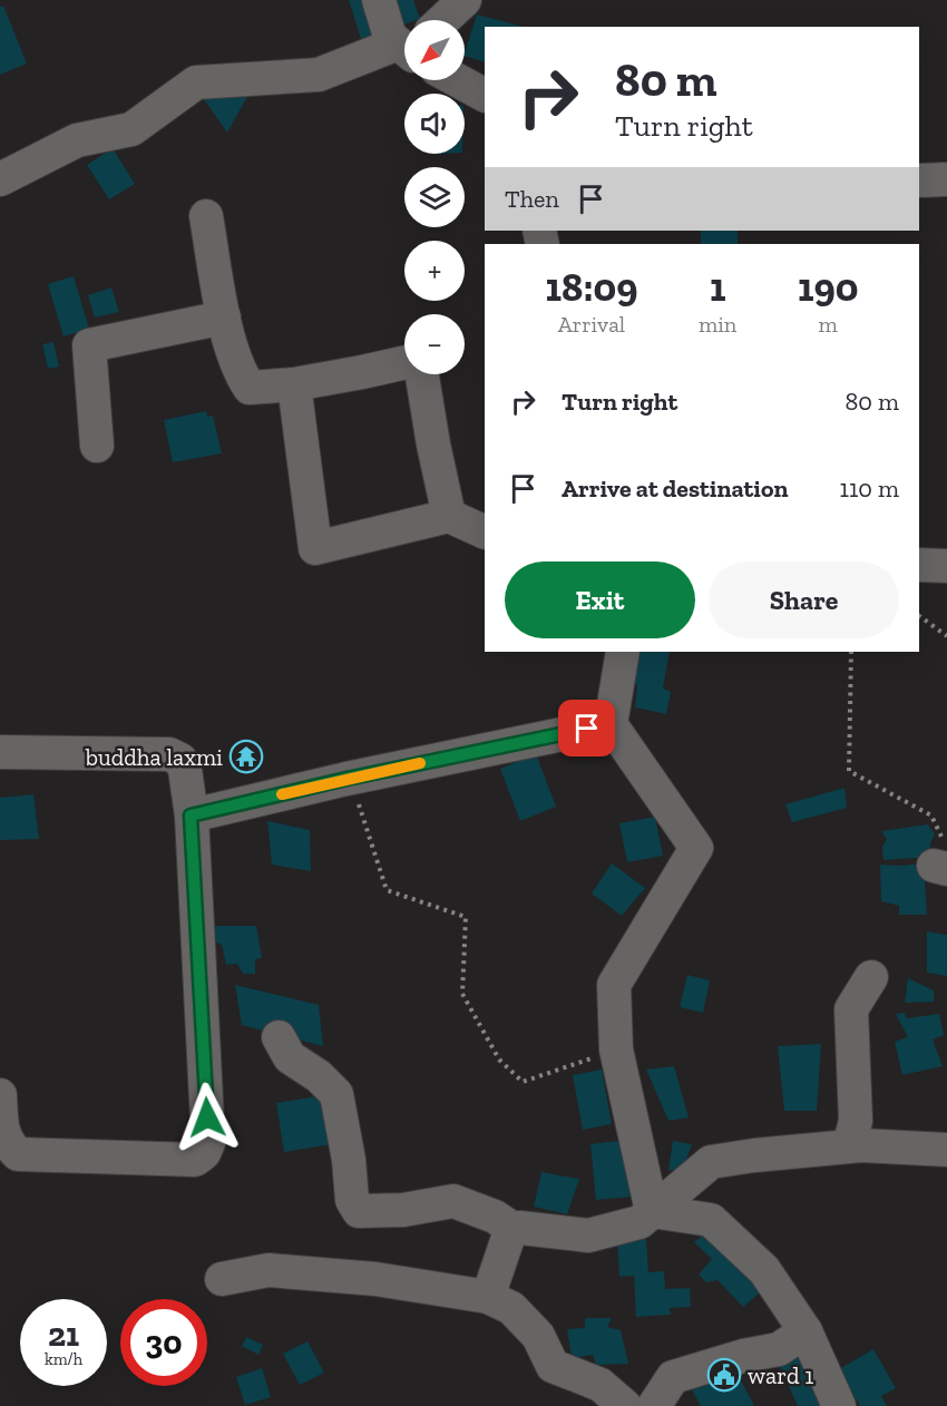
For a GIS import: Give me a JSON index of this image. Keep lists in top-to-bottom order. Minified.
{"places":{"temple":["buddha laxmi"],"public building":["ward 1"]},"north":"bottom left","page":{"map_buttons":["+","−"],"turn":["80 m","Turn right"],"then":"Then","eta":["18:09","Arrival","1","min","190","m"],"list":[{"name":"Turn right","value":"80 m"},{"name":"Arrive at destination","value":"110 m"}],"buttons":["Exit","Share"],"speed":"21 km/h","limit":"30"}}
